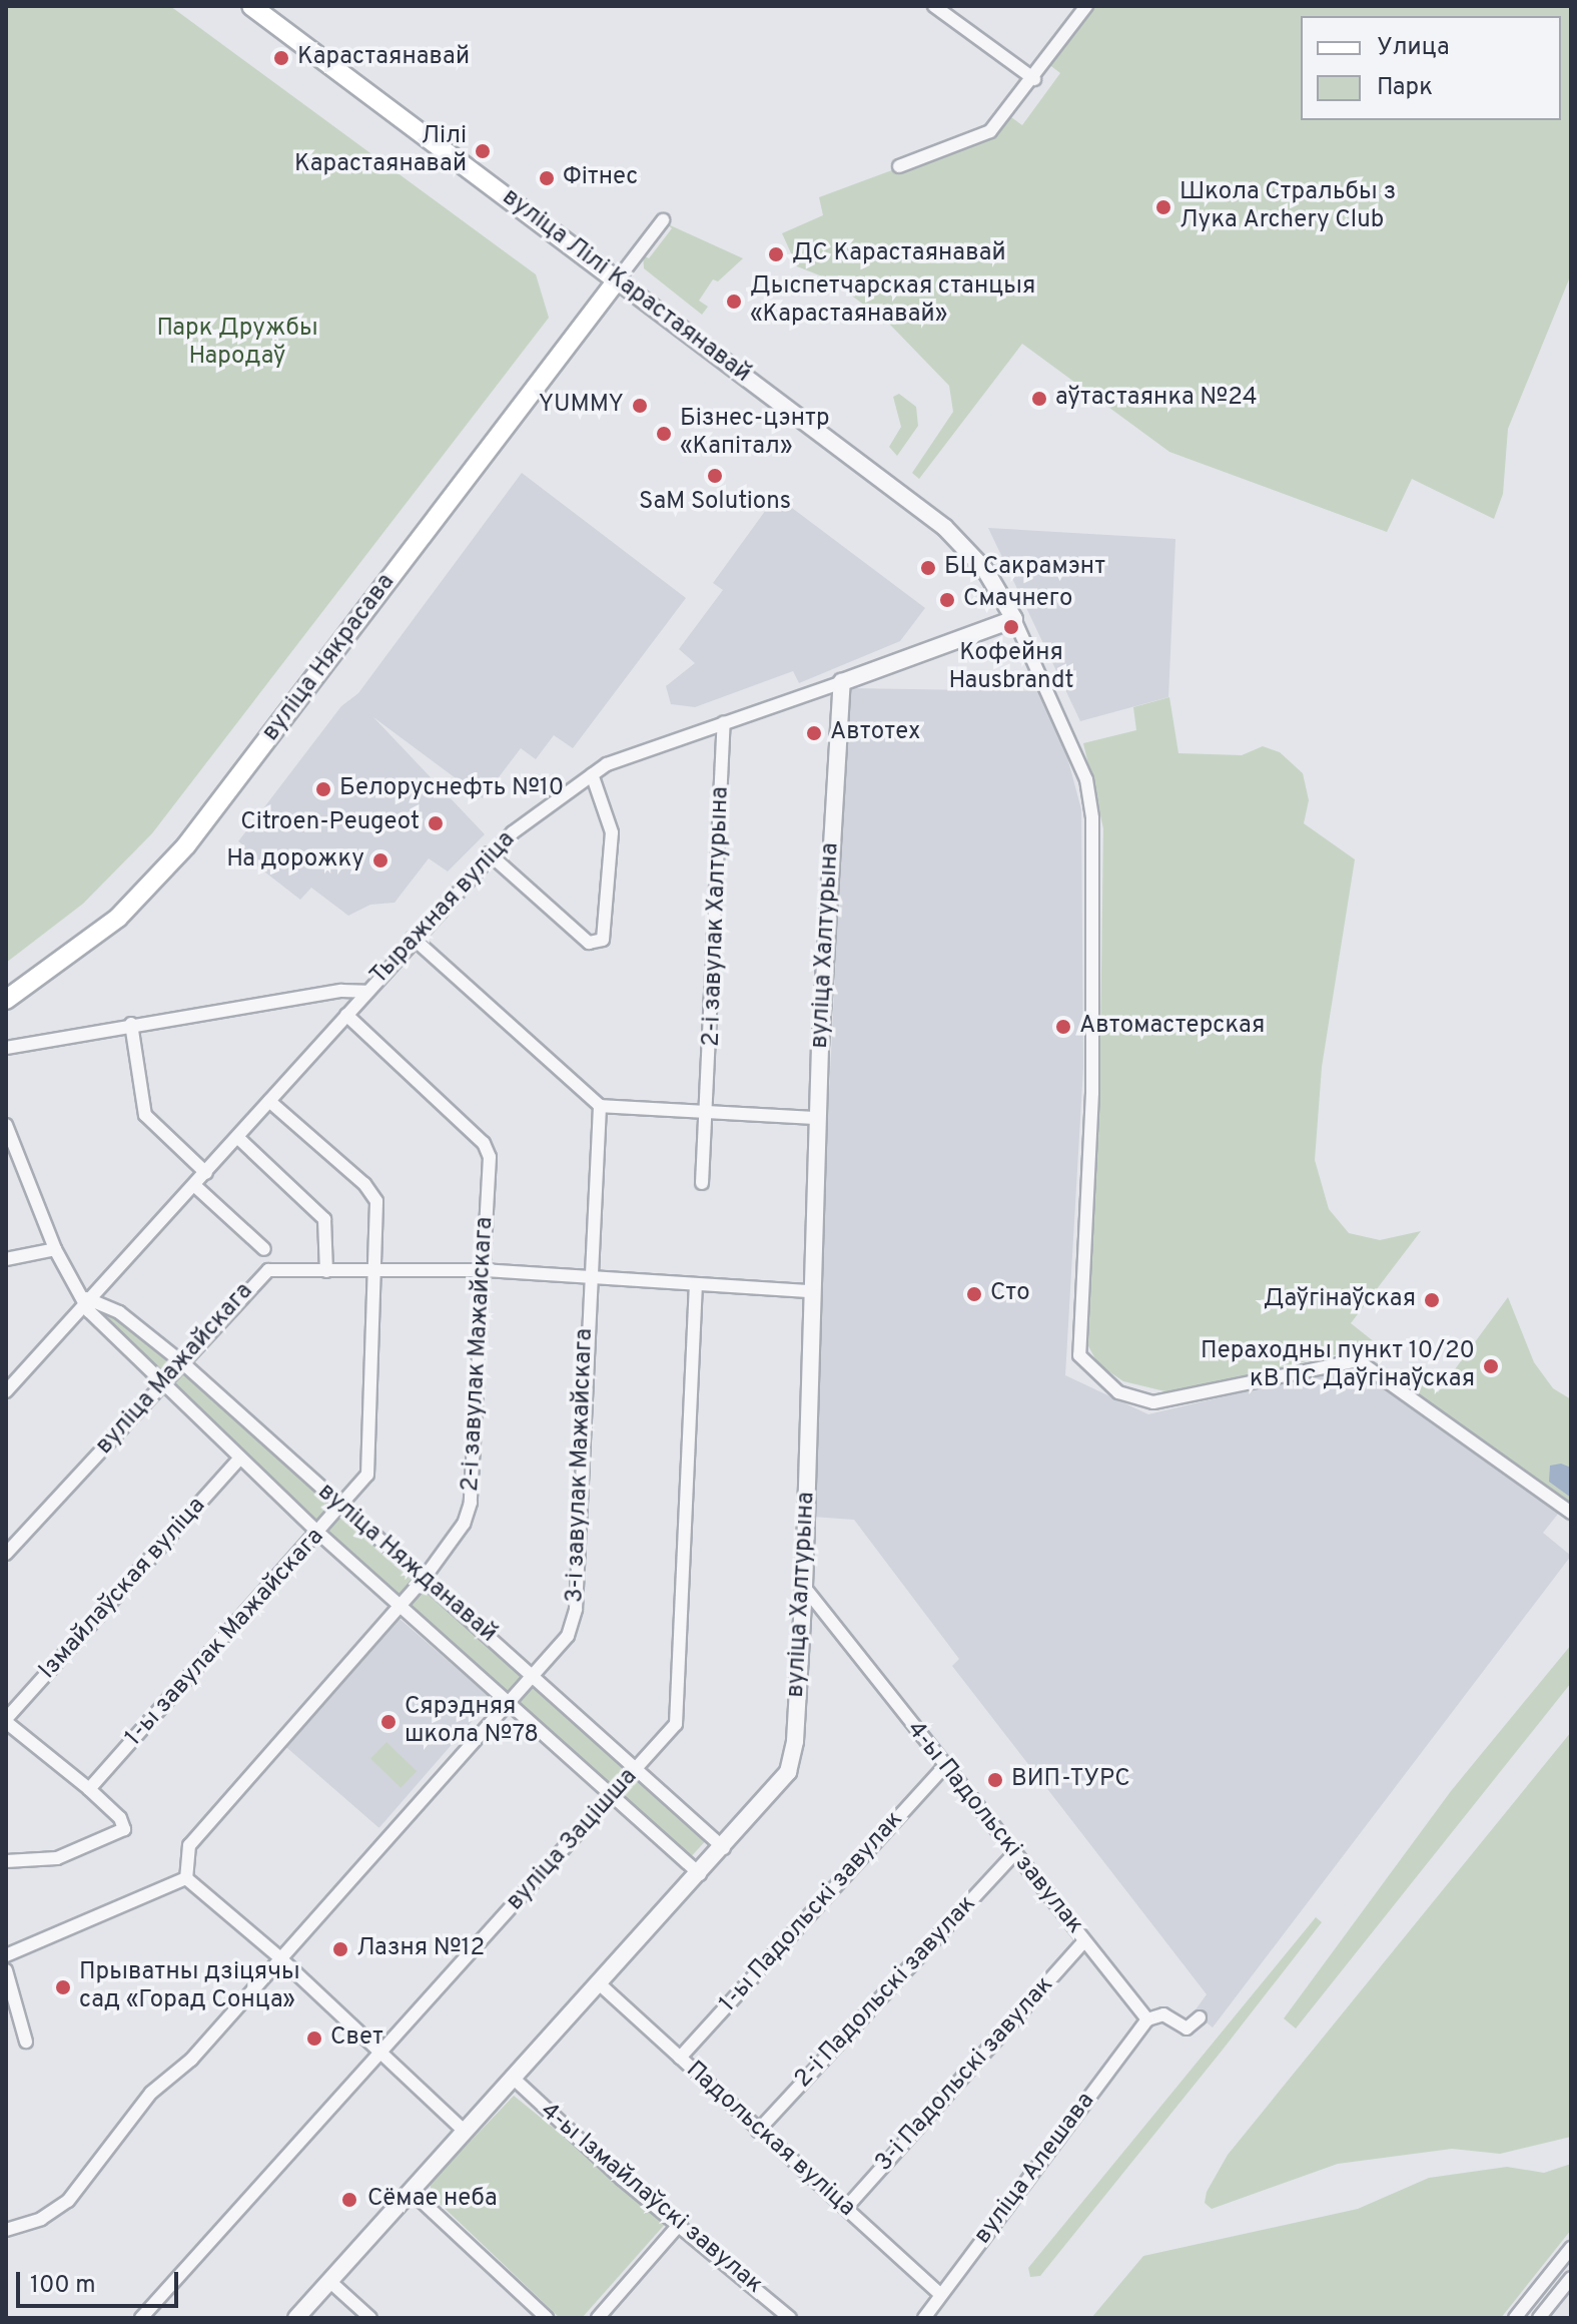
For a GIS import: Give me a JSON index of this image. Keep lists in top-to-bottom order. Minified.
{"streets":{"main road":["вуліца Лілі Карастаянавай","вуліца Някрасава"],"street":["Тыражная вуліца","2-і завулак Халтурына","вуліца Халтурына","2-і завулак Мажайскага","вуліца Мажайскага","3-і завулак Мажайскага","вуліца Няжданавай","Ізмайлаўская вуліца","1-ы завулак Мажайскага","4-ы Падольскі завулак","вуліца Зацішша","1-ы Падольскі завулак","2-і Падольскі завулак","3-і Падольскі завулак","Падольская вуліца","вуліца Алешава","4-ы Ізмайлаўскі завулак"]},"crossings":[["вуліца Лілі Карастаянавай","вуліца Някрасава"],["вуліца Лілі Карастаянавай","Тыражная вуліца"],["Тыражная вуліца","2-і завулак Халтурына"],["Тыражная вуліца","вуліца Халтурына"],["Тыражная вуліца","2-і завулак Мажайскага"],["Тыражная вуліца","вуліца Няжданавай"],["Тыражная вуліца","1-ы завулак Мажайскага"],["вуліца Халтурына","вуліца Мажайскага"],["вуліца Халтурына","вуліца Няжданавай"],["вуліца Халтурына","4-ы Падольскі завулак"],["вуліца Халтурына","Падольская вуліца"],["вуліца Халтурына","4-ы Ізмайлаўскі завулак"],["2-і завулак Мажайскага","вуліца Мажайскага"],["2-і завулак Мажайскага","вуліца Няжданавай"],["вуліца Мажайскага","3-і завулак Мажайскага"],["вуліца Мажайскага","вуліца Няжданавай"],["вуліца Мажайскага","1-ы завулак Мажайскага"],["вуліца Мажайскага","вуліца Зацішша"],["3-і завулак Мажайскага","вуліца Няжданавай"],["вуліца Няжданавай","Ізмайлаўская вуліца"],["вуліца Няжданавай","1-ы завулак Мажайскага"],["вуліца Няжданавай","вуліца Зацішша"],["4-ы Падольскі завулак","1-ы Падольскі завулак"],["4-ы Падольскі завулак","2-і Падольскі завулак"],["4-ы Падольскі завулак","3-і Падольскі завулак"],["4-ы Падольскі завулак","вуліца Алешава"],["1-ы Падольскі завулак","Падольская вуліца"],["2-і Падольскі завулак","Падольская вуліца"],["3-і Падольскі завулак","Падольская вуліца"],["Падольская вуліца","вуліца Алешава"]],"parks":["Парк Дружбы Народаў"],"places":["Карастаянавай","Лілі Карастаянавай","Фітнес","Школа Стральбы з Лука Archery Club","ДС Карастаянавай","Дыспетчарская станцыя «Карастаянавай»","аўтастаянка №24","YUMMY","Бізнес-цэнтр «Капітал»","SaM Solutions","БЦ Сакрамэнт","Смачнего","Кофейня Hausbrandt","Автотех","Белоруснефть №10","Citroen-Peugeot","На дорожку","Автомастерская","Сто","Даўгінаўская","Пераходны пункт 10/20 кВ ПС Даўгінаўская","Сярэдняя школа №78","ВИП-ТУРС","Лазня №12","Прыватны дзіцячы сад «Горад Сонца»","Свет","Сёмае неба"],"legend":["Улица","Парк"],"scale_bar":"100 m"}
